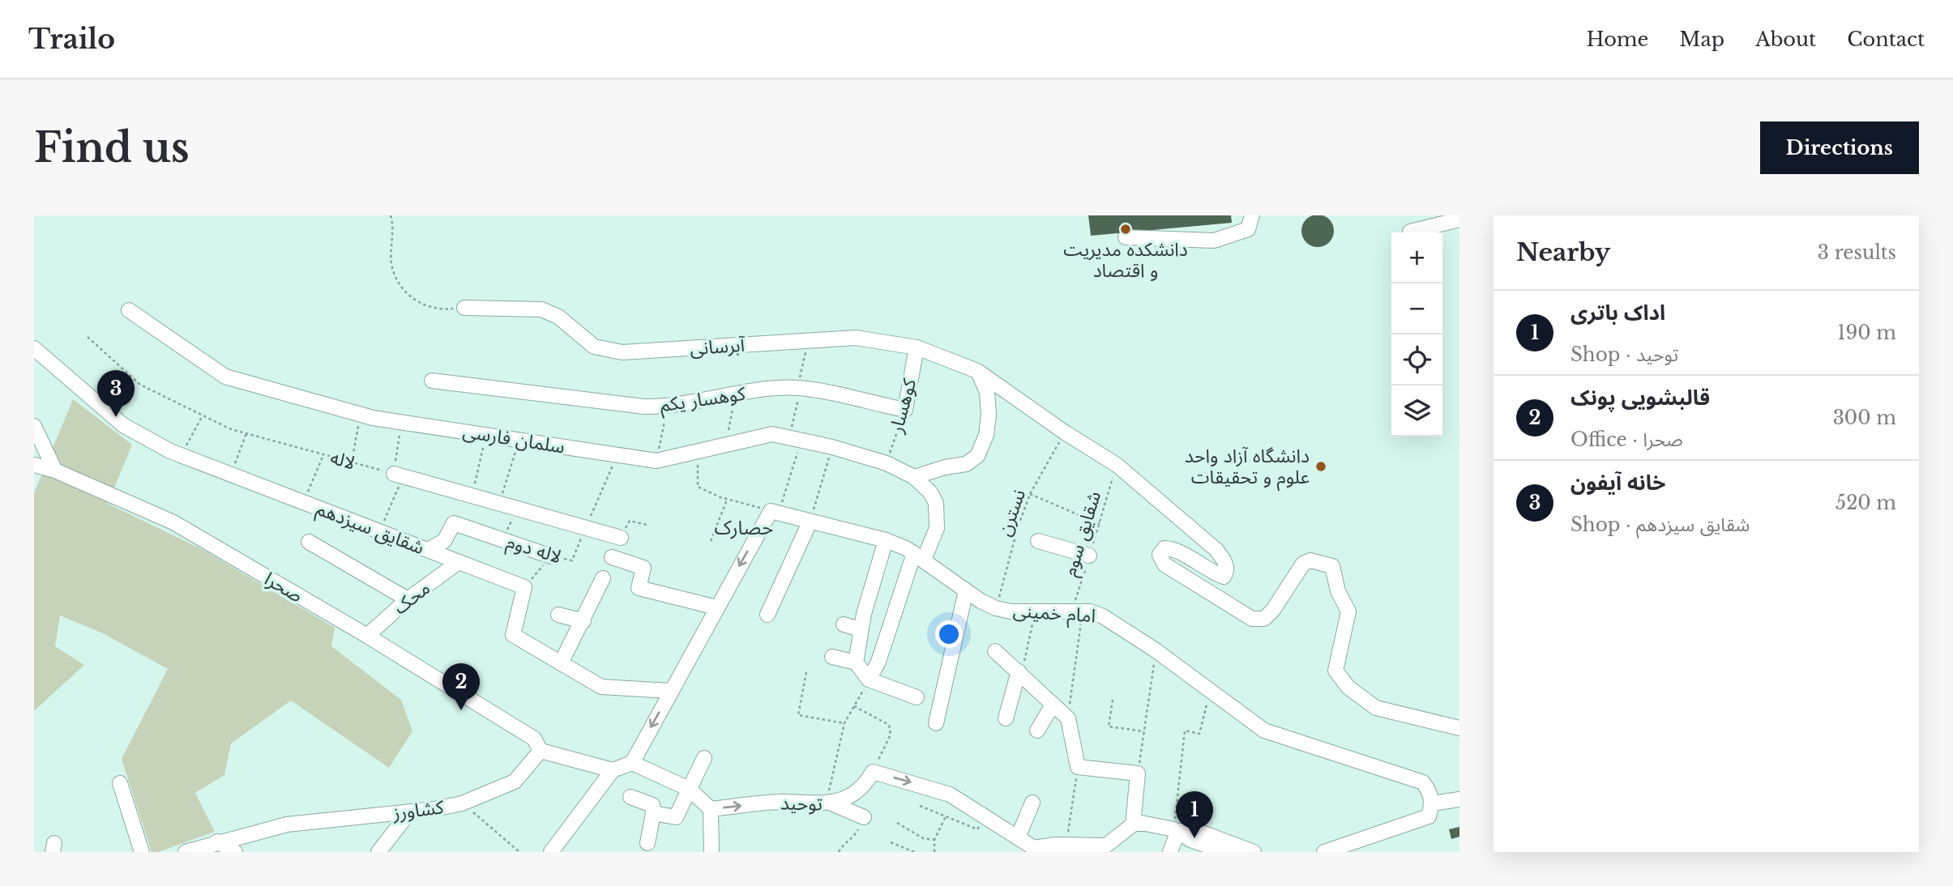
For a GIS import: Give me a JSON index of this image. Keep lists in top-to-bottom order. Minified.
{"streets":{"street":["آبرسانی","کوهسار یکم","کوهسار","سلمان فارسی","شقایق سیزدهم","لاله دوم","صحرا","محک","امام خمینی","توحید","کشاورز"],"path":["لاله","نسترن","شقایق سوم"]},"crossings":[["آبرسانی","کوهسار"],["آبرسانی","نسترن"],["آبرسانی","شقایق سوم"],["کوهسار یکم","کوهسار"],["کوهسار","سلمان فارسی"],["سلمان فارسی","لاله دوم"],["نسترن","امام خمینی"],["شقایق سیزدهم","لاله دوم"],["شقایق سیزدهم","محک"],["شقایق سوم","امام خمینی"],["صحرا","محک"],["صحرا","کشاورز"]],"one_way":["توحید"],"districts":["حصارک"],"places":["دانشکده مدیریت و اقتصاد","دانشگاه آزاد واحد علوم و تحقیقات"],"page":{"header":"Trailo","nav":["Home","Map","About","Contact"],"buttons":"Directions","title":"Find us","heading":["Nearby","3 results"],"map_buttons":["+","−"],"list":[{"mark":"1","name":"اداک باتری","note":"Shop · توحید","value":"190 m"},{"mark":"2","name":"قالبشویی پونک","note":"Office · صحرا","value":"300 m"},{"mark":"3","name":"خانه آیفون","note":"Shop · شقایق سیزدهم","value":"520 m"}],"pins":["3","2","1"]}}
